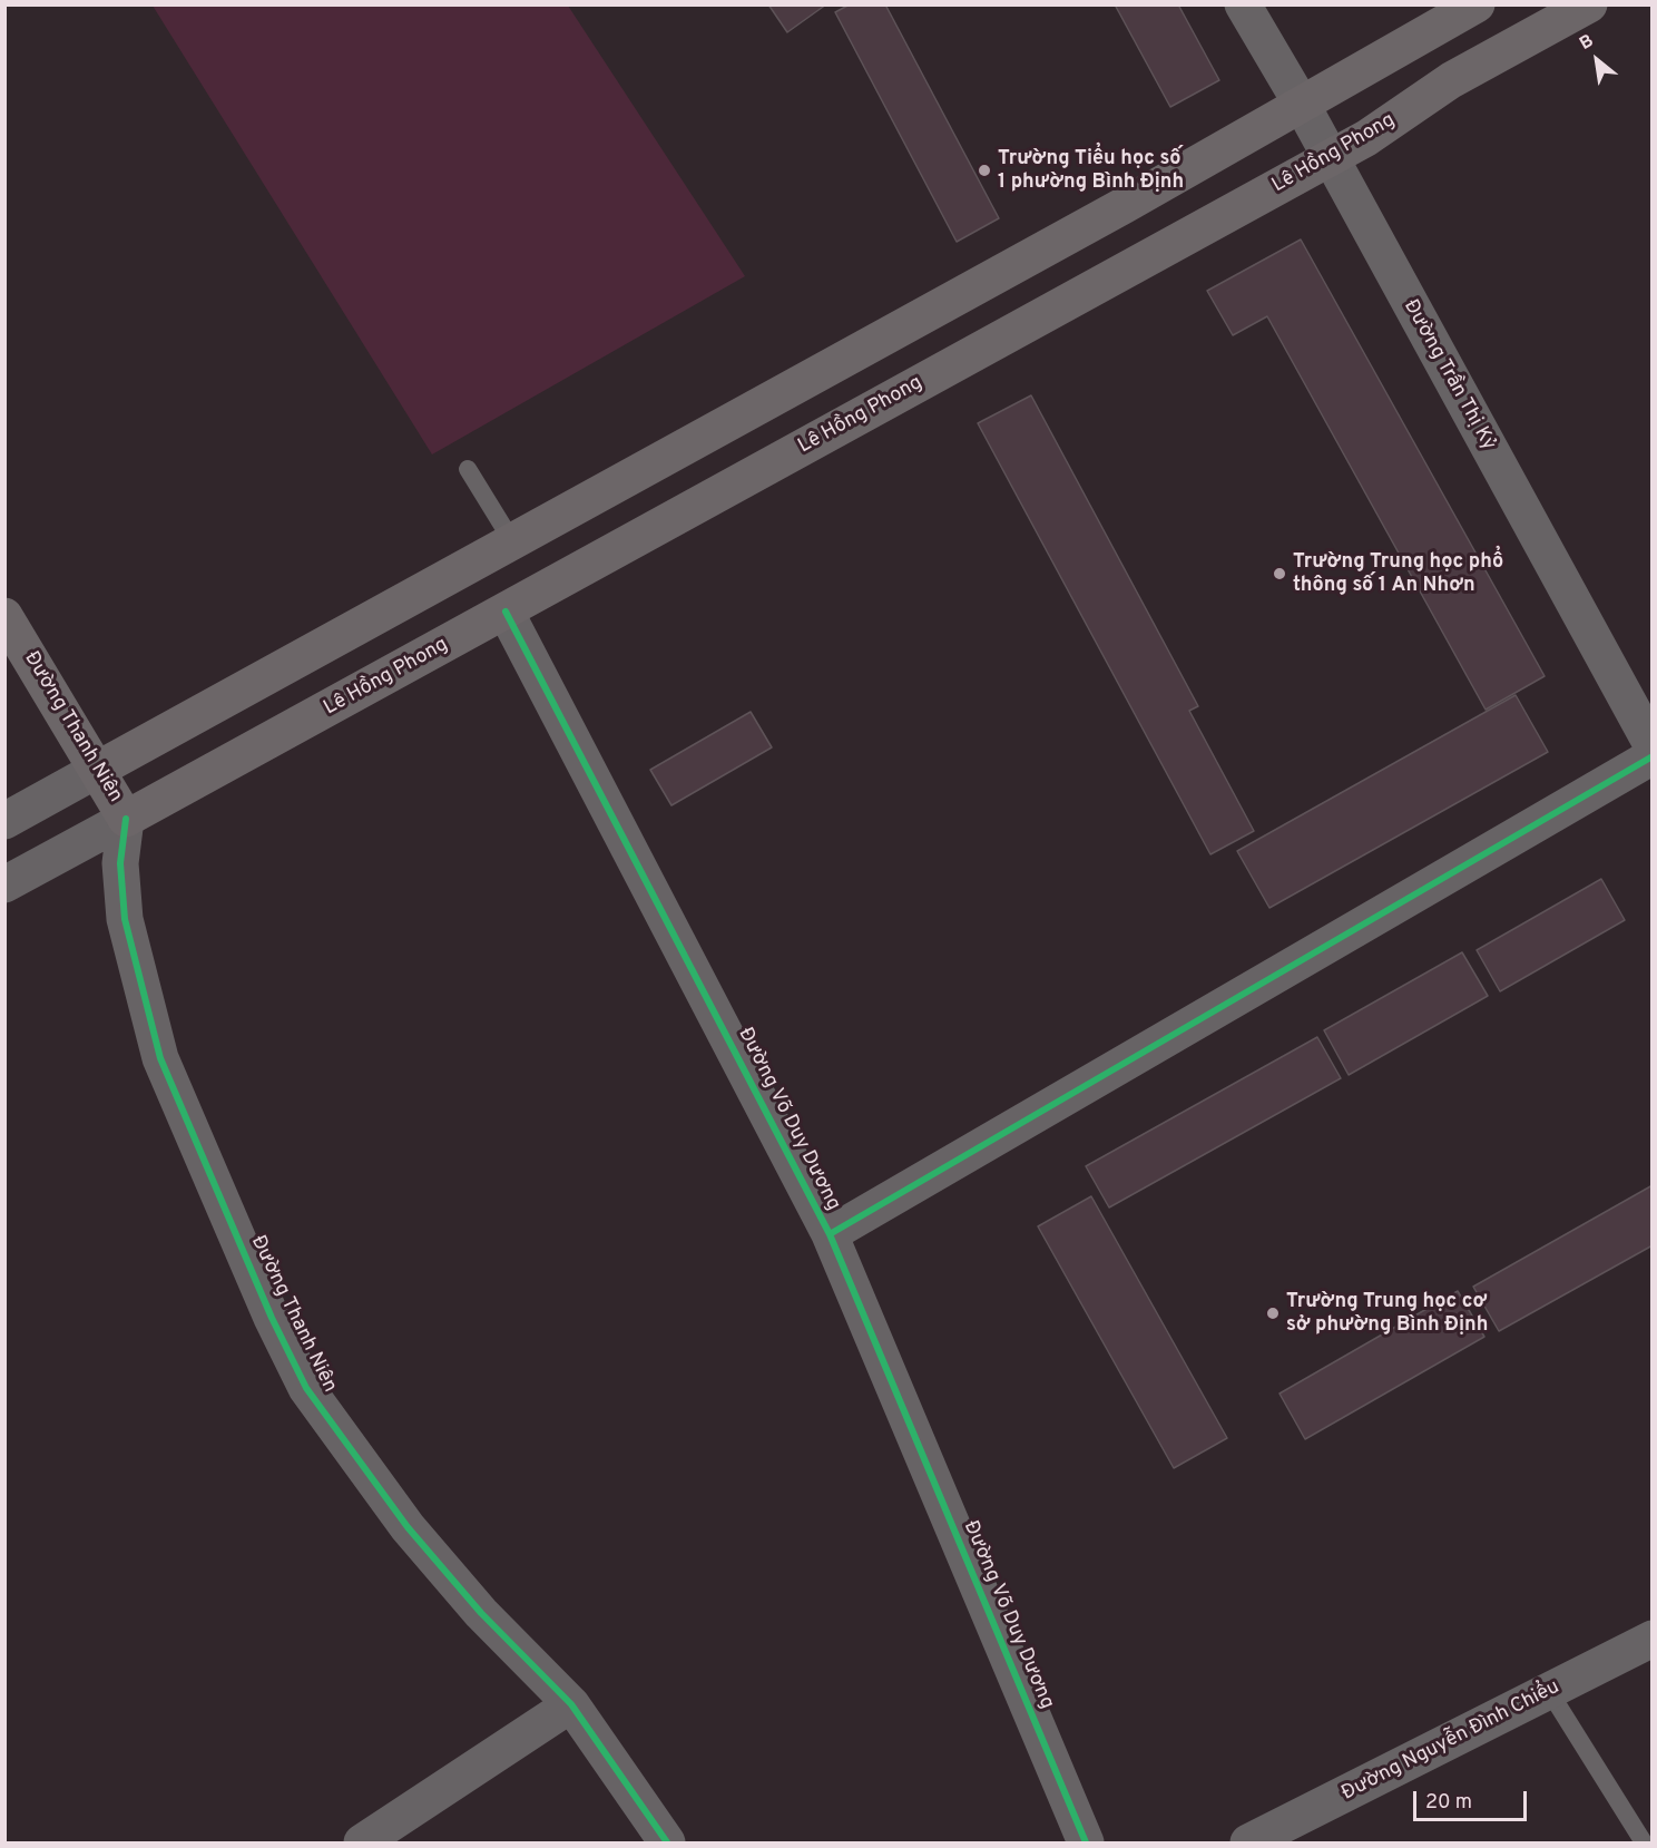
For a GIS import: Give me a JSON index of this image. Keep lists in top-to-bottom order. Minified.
{"streets":{"main road":["Lê Hồng Phong","Đường Thanh Niên"],"street":["Đường Trần Thị Kỷ","Đường Võ Duy Dương","Đường Nguyễn Đình Chiểu"]},"crossings":[["Lê Hồng Phong","Đường Trần Thị Kỷ"],["Lê Hồng Phong","Đường Thanh Niên"],["Lê Hồng Phong","Đường Võ Duy Dương"]],"places":["Trường Tiểu học số 1 phường Bình Định","Trường Trung học phổ thông số 1 An Nhơn","Trường Trung học cơ sở phường Bình Định"],"scale_bar":"20 m","north":"top left"}
